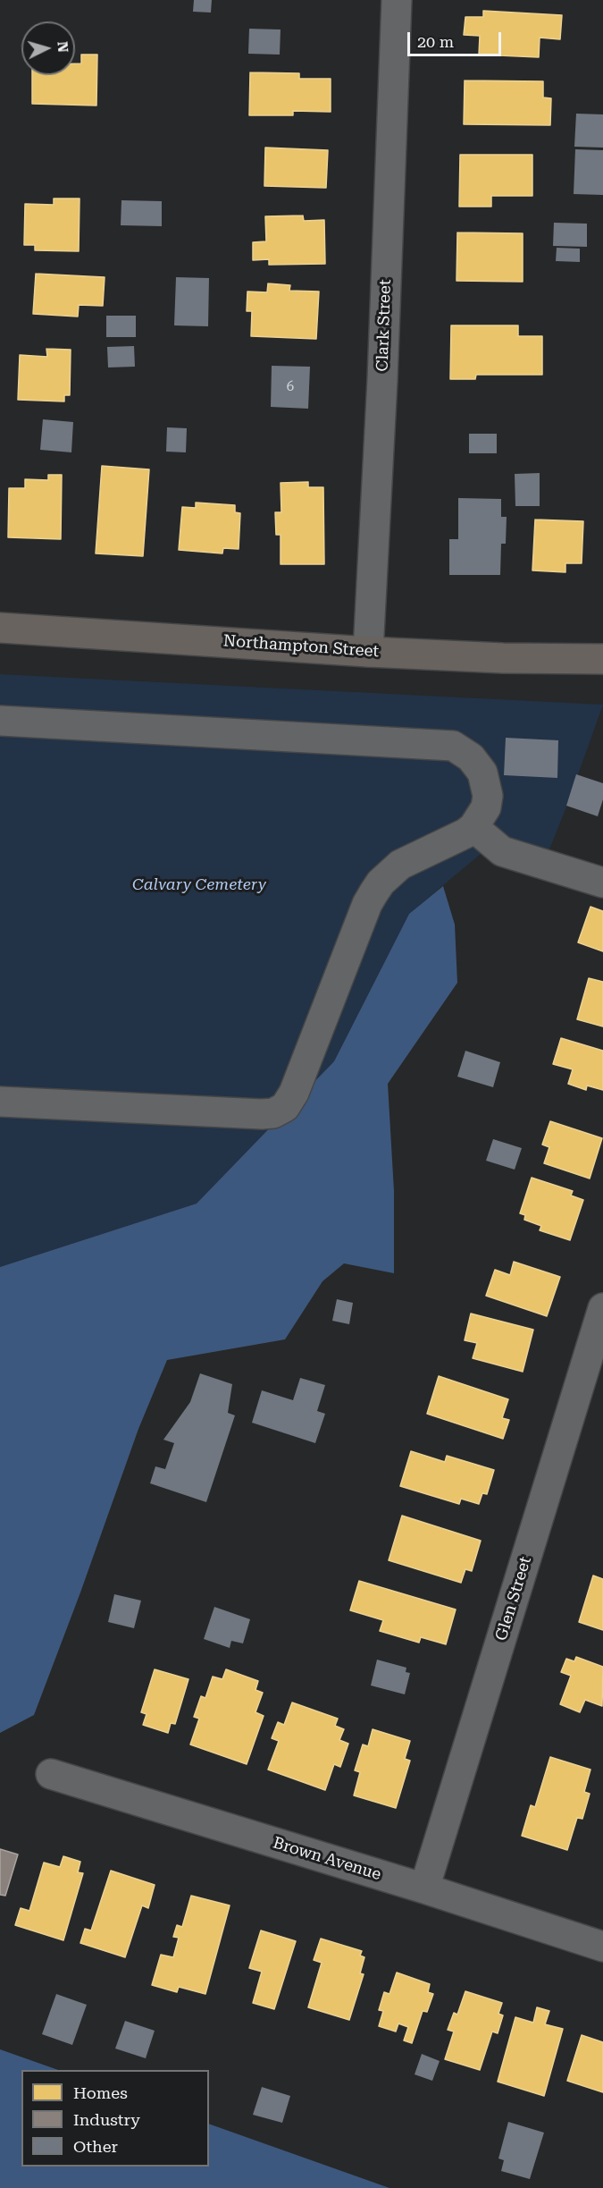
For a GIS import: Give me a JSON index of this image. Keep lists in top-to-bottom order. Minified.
{"streets":{"main road":["Northampton Street"],"street":["Clark Street","Glen Street","Brown Avenue"]},"crossings":[["Clark Street","Northampton Street"],["Glen Street","Brown Avenue"]],"parks":["Calvary Cemetery"],"house_numbers":["6"],"legend":["Homes","Industry","Other"],"scale_bar":"20 m","north":"right"}
